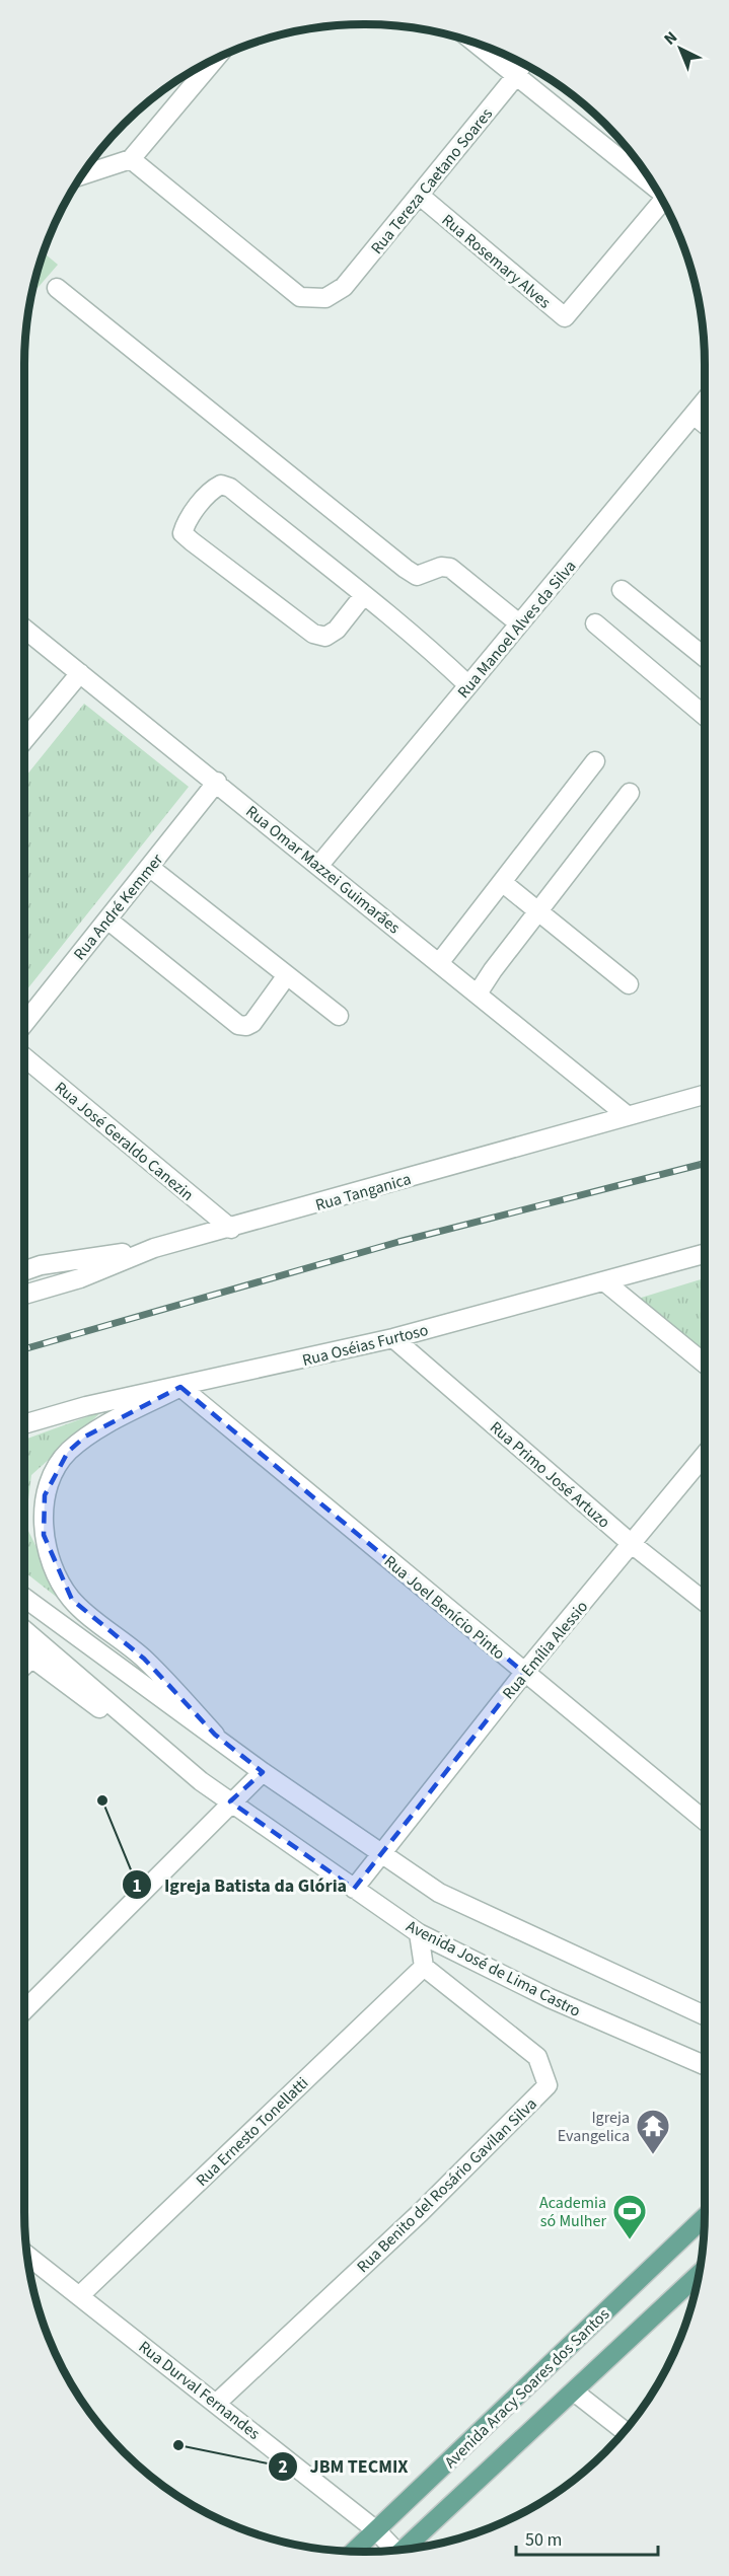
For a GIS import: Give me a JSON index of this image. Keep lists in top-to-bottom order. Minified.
{"streets":{"main road":["Avenida Aracy Soares dos Santos"],"street":["Rua Tereza Caetano Soares","Rua Rosemary Alves","Rua Manoel Alves da Silva","Rua Omar Mazzei Guimarães","Rua André Kemmer","Rua José Geraldo Canezin","Rua Tanganica","Rua Oséias Furtoso","Rua Primo José Artuzo","Rua Joel Benício Pinto","Rua Emília Alessio","Avenida José de Lima Castro","Rua Ernesto Tonellatti","Rua Benito del Rosário Gavilan Silva","Rua Durval Fernandes"]},"crossings":[["Rua Tereza Caetano Soares","Rua Rosemary Alves"],["Rua Manoel Alves da Silva","Rua Omar Mazzei Guimarães"],["Rua Omar Mazzei Guimarães","Rua André Kemmer"],["Rua Omar Mazzei Guimarães","Rua Tanganica"],["Rua José Geraldo Canezin","Rua Tanganica"],["Rua Oséias Furtoso","Rua Primo José Artuzo"],["Rua Oséias Furtoso","Rua Joel Benício Pinto"],["Rua Primo José Artuzo","Rua Emília Alessio"],["Rua Joel Benício Pinto","Rua Emília Alessio"],["Rua Emília Alessio","Avenida José de Lima Castro"],["Rua Ernesto Tonellatti","Rua Benito del Rosário Gavilan Silva"],["Rua Ernesto Tonellatti","Rua Durval Fernandes"],["Rua Benito del Rosário Gavilan Silva","Rua Durval Fernandes"],["Avenida Aracy Soares dos Santos","Rua Durval Fernandes"]],"places":{"other":["Igreja Batista da Glória","JBM TECMIX"],"temple":["Igreja Evangelica"],"sports":["Academia só Mulher"]},"scale_bar":"50 m","north":"top left"}
